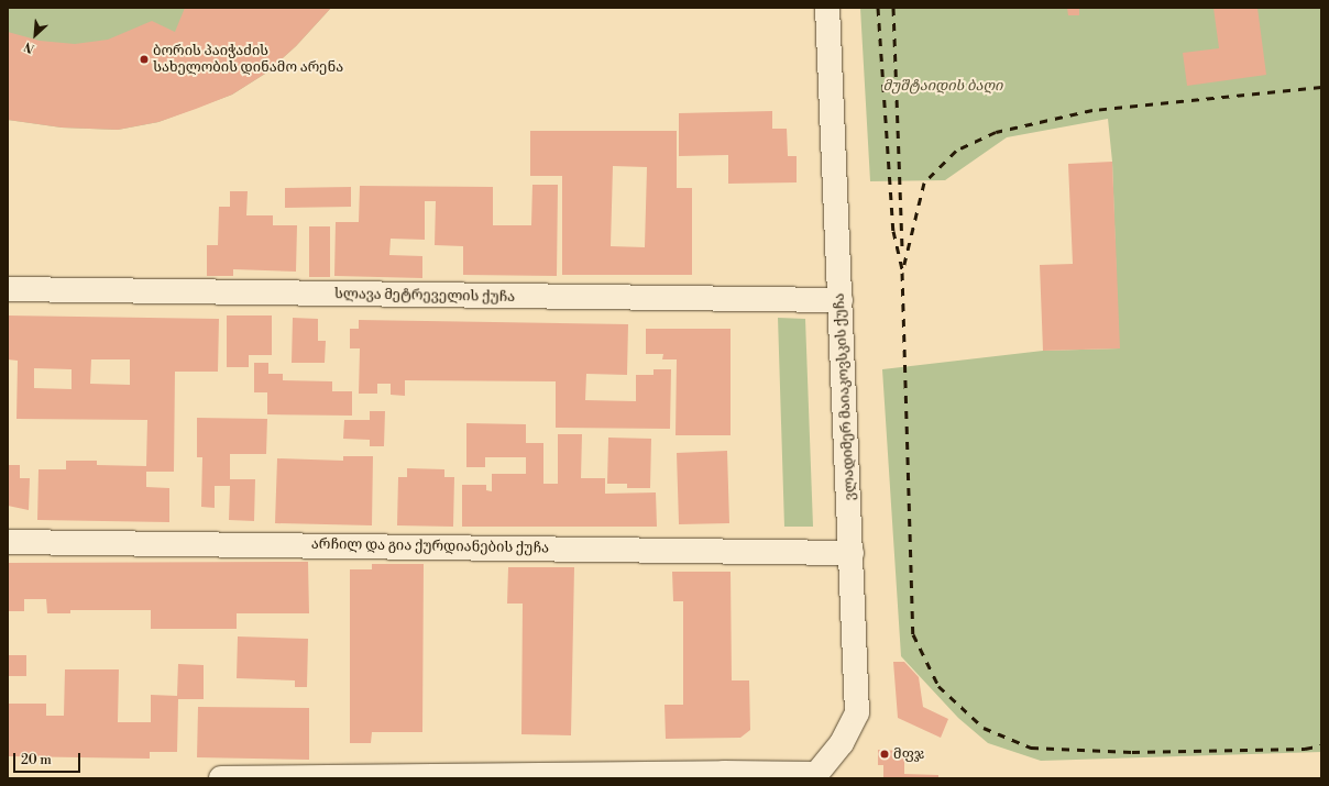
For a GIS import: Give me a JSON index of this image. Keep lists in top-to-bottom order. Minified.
{"streets":{"street":["სლავა მეტრეველის ქუჩა","ვლადიმერ მაიაკოვსკის ქუჩა","არჩილ და გია ქურდიანების ქუჩა"]},"crossings":[["სლავა მეტრეველის ქუჩა","ვლადიმერ მაიაკოვსკის ქუჩა"],["ვლადიმერ მაიაკოვსკის ქუჩა","არჩილ და გია ქურდიანების ქუჩა"]],"parks":["მუშტაიდის ბაღი"],"places":["ბორის პაიჭაძის სახელობის დინამო არენა","მფჯ"],"scale_bar":"20 m","north":"bottom left"}
